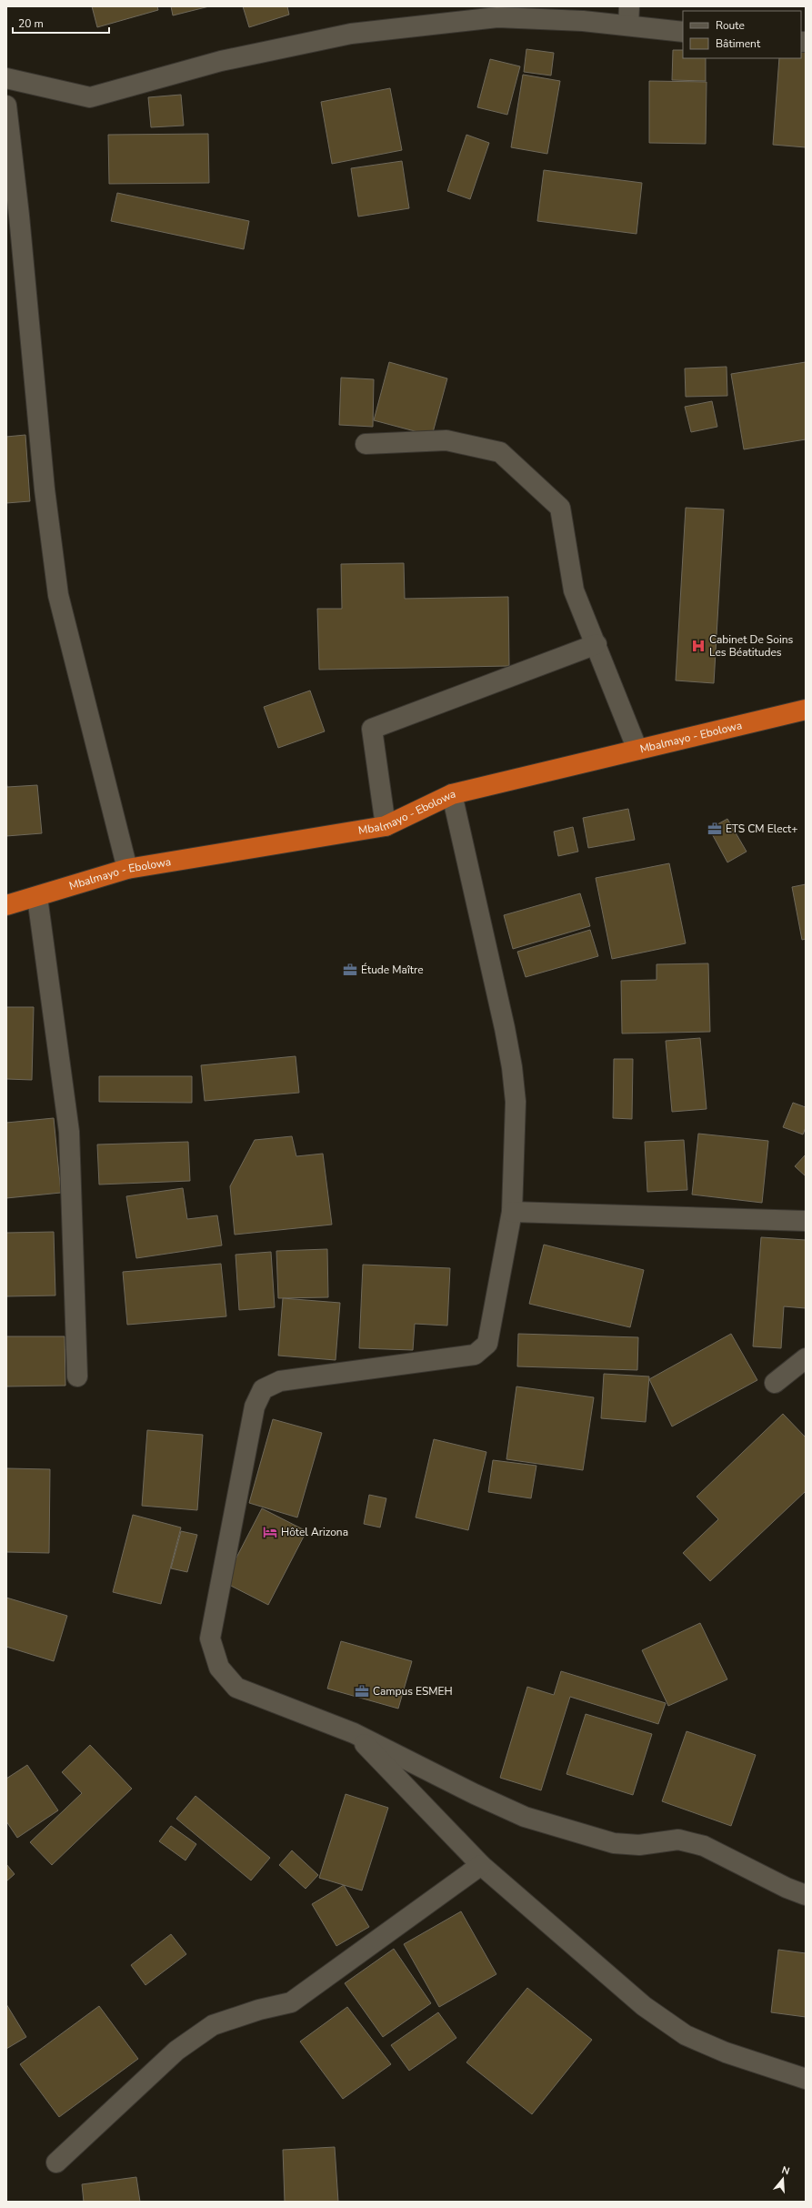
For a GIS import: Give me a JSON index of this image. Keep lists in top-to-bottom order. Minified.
{"streets":{"highway":["Mbalmayo - Ebolowa"]},"places":{"hospital":["Cabinet De Soins Les Béatitudes"],"office":["ETS CM Elect+","Étude Maître","Campus ESMEH"],"hotel":["Hôtel Arizona"]},"legend":["Route","Bâtiment"],"scale_bar":"20 m","north":"top"}
